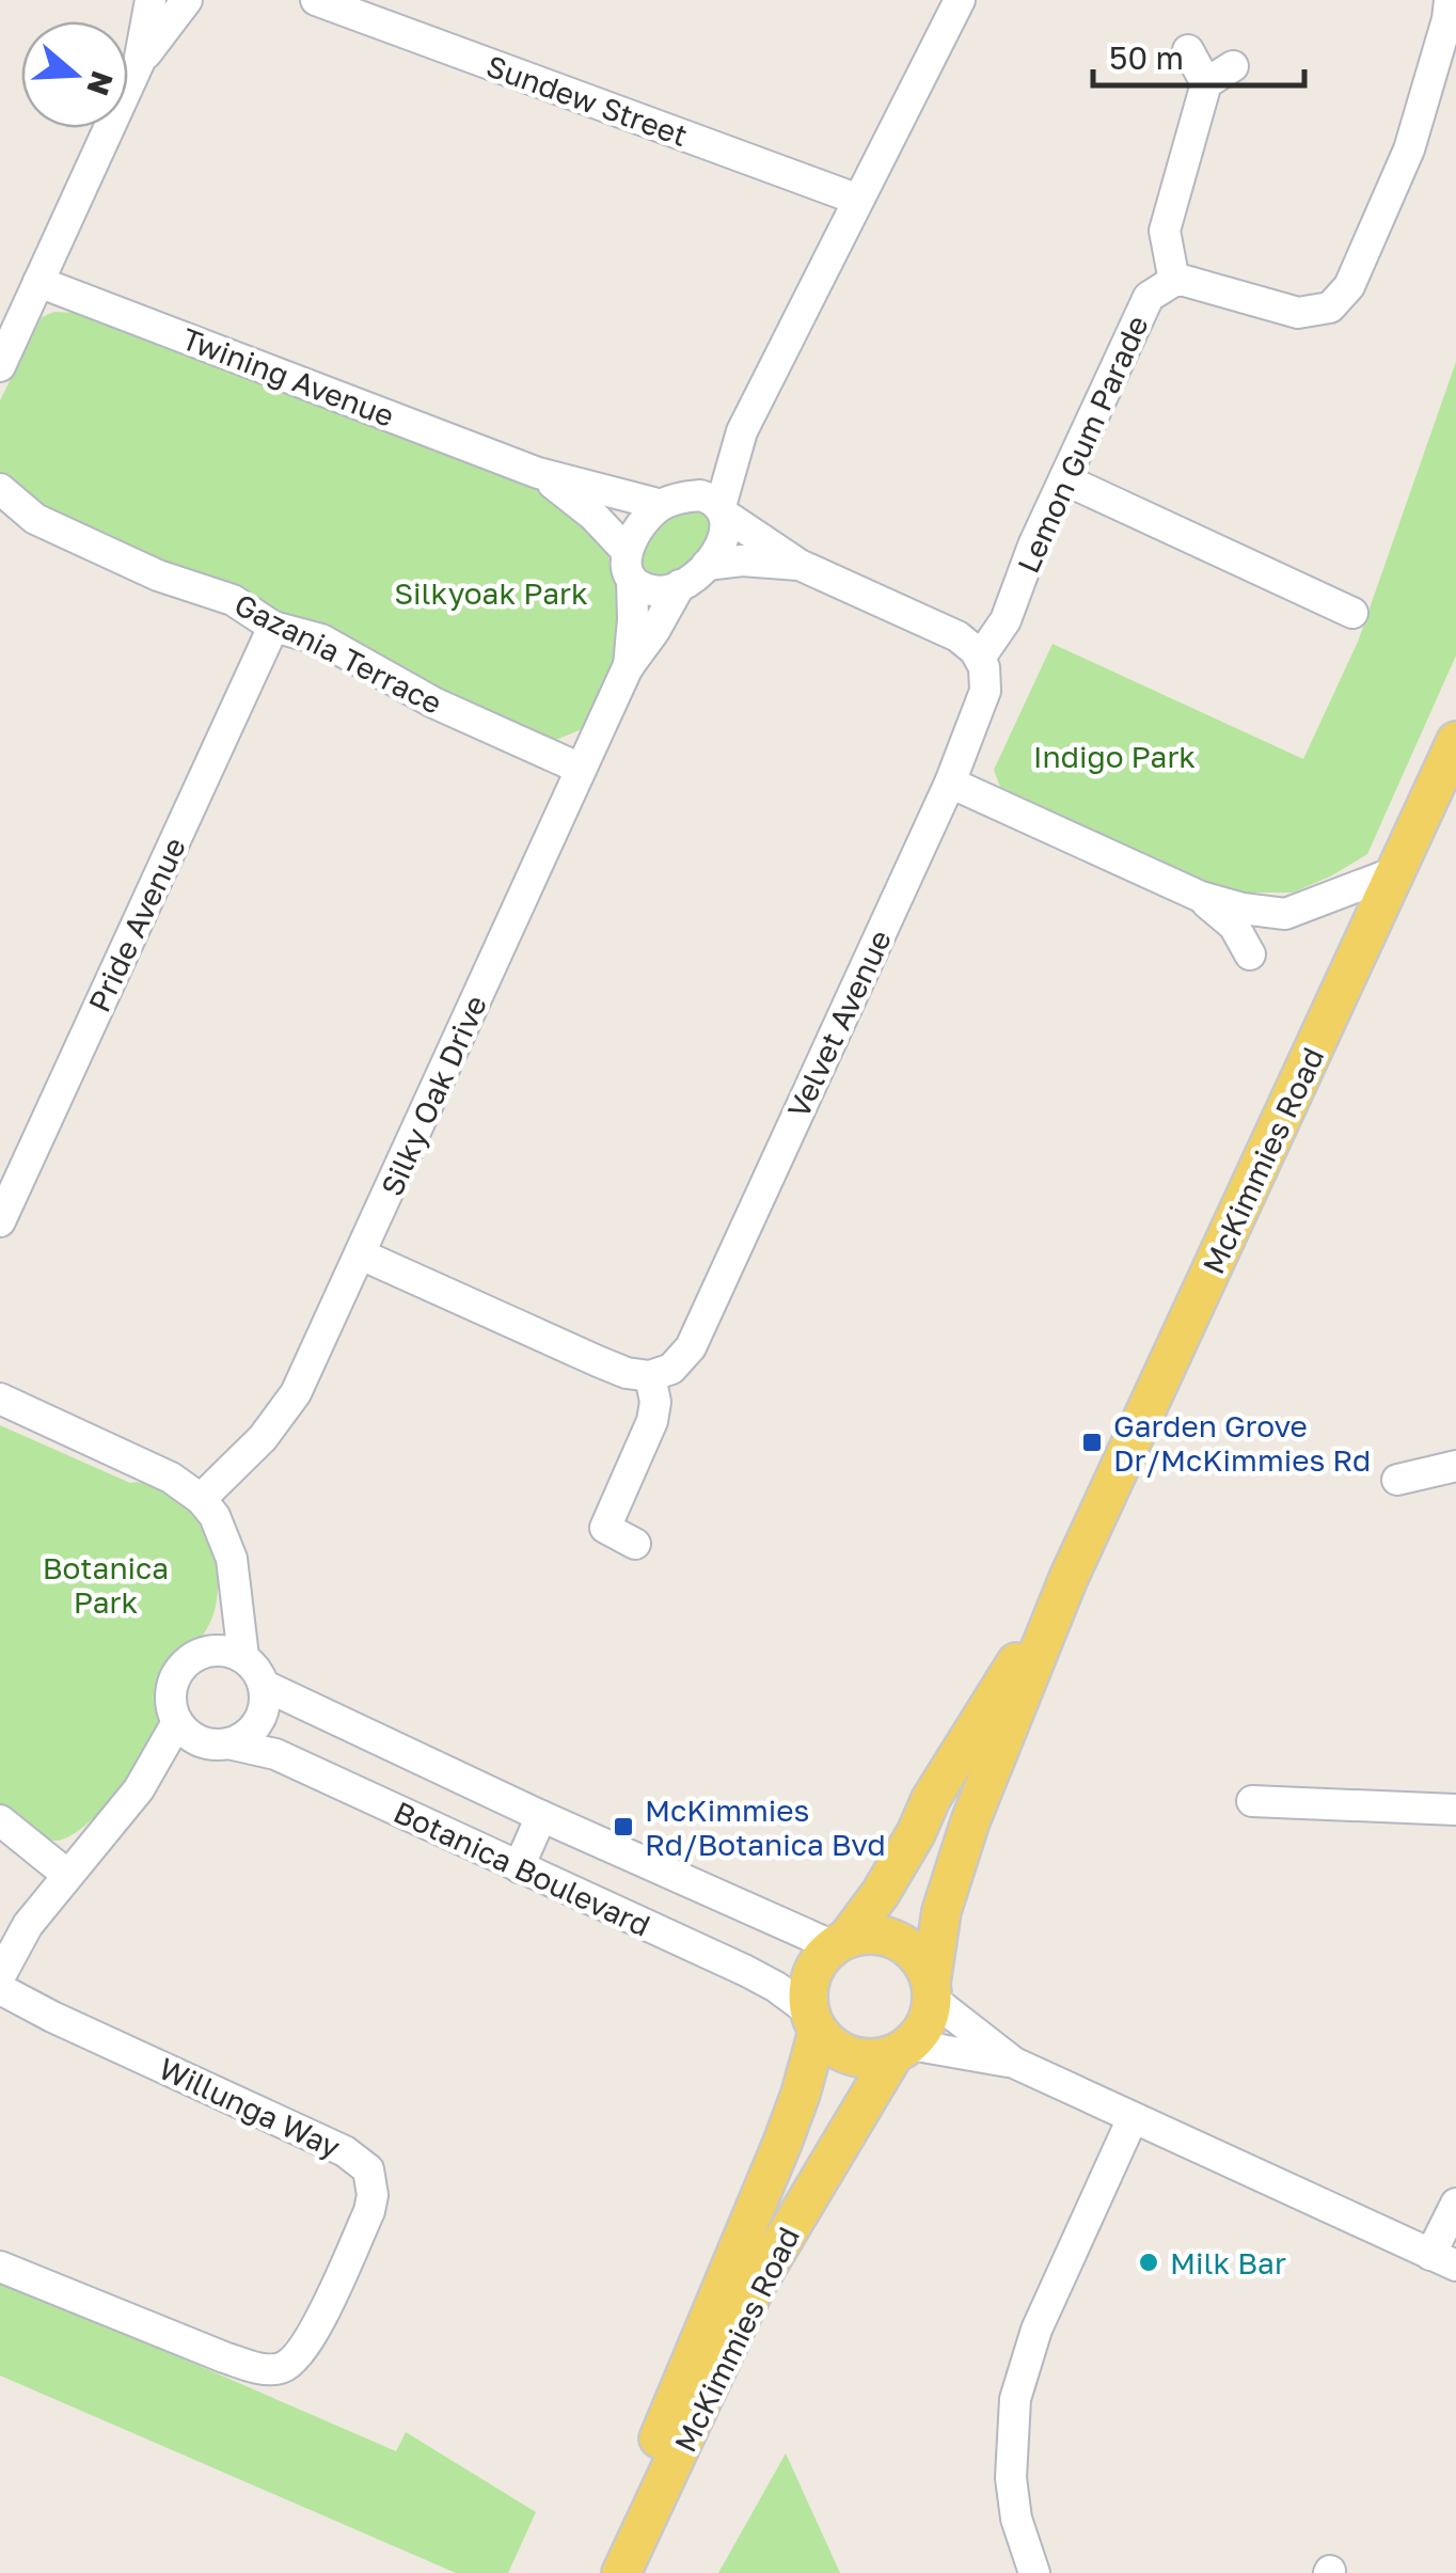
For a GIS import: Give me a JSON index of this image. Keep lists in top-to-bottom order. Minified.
{"streets":{"main road":["McKimmies Road"],"street":["Sundew Street","Twining Avenue","Lemon Gum Parade","Gazania Terrace","Pride Avenue","Velvet Avenue","Silky Oak Drive","Botanica Boulevard","Willunga Way"]},"crossings":[["Twining Avenue","Silky Oak Drive"],["Lemon Gum Parade","Velvet Avenue"],["Gazania Terrace","Pride Avenue"],["Gazania Terrace","Silky Oak Drive"],["McKimmies Road","Botanica Boulevard"]],"parks":["Silkyoak Park","Indigo Park","Botanica Park"],"places":{"transit":["Garden Grove Dr/McKimmies Rd","McKimmies Rd/Botanica Bvd"],"other":["Milk Bar"]},"scale_bar":"50 m","north":"right"}
